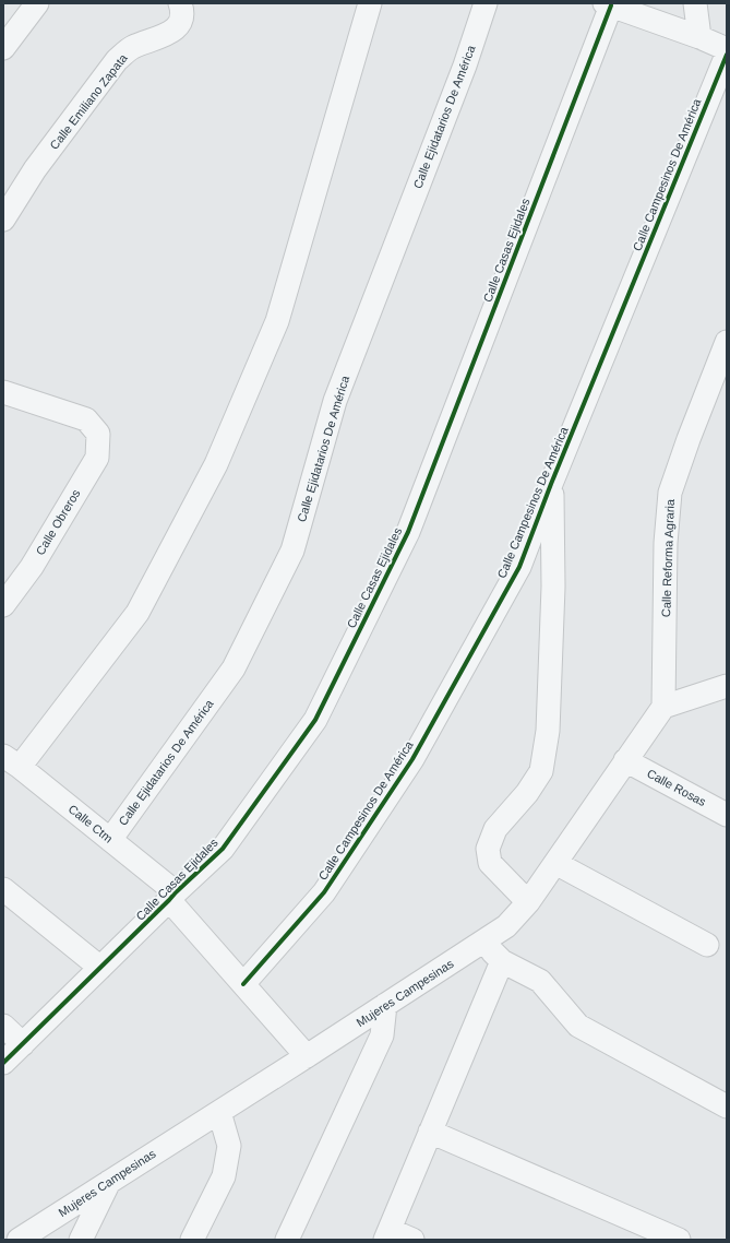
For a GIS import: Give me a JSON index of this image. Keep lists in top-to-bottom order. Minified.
{"streets":{"street":["Calle Emiliano Zapata","Calle Ejidatarios De América","Calle Campesinos De América","Calle Casas Ejidales","Calle Obreros","Calle Reforma Agraria","Calle Rosas","Calle Ctm","Mujeres Campesinas"]},"crossings":[["Calle Ejidatarios De América","Calle Ctm"],["Calle Campesinos De América","Calle Ctm"],["Calle Casas Ejidales","Calle Ctm"],["Calle Reforma Agraria","Mujeres Campesinas"],["Calle Rosas","Mujeres Campesinas"],["Calle Ctm","Mujeres Campesinas"]]}
